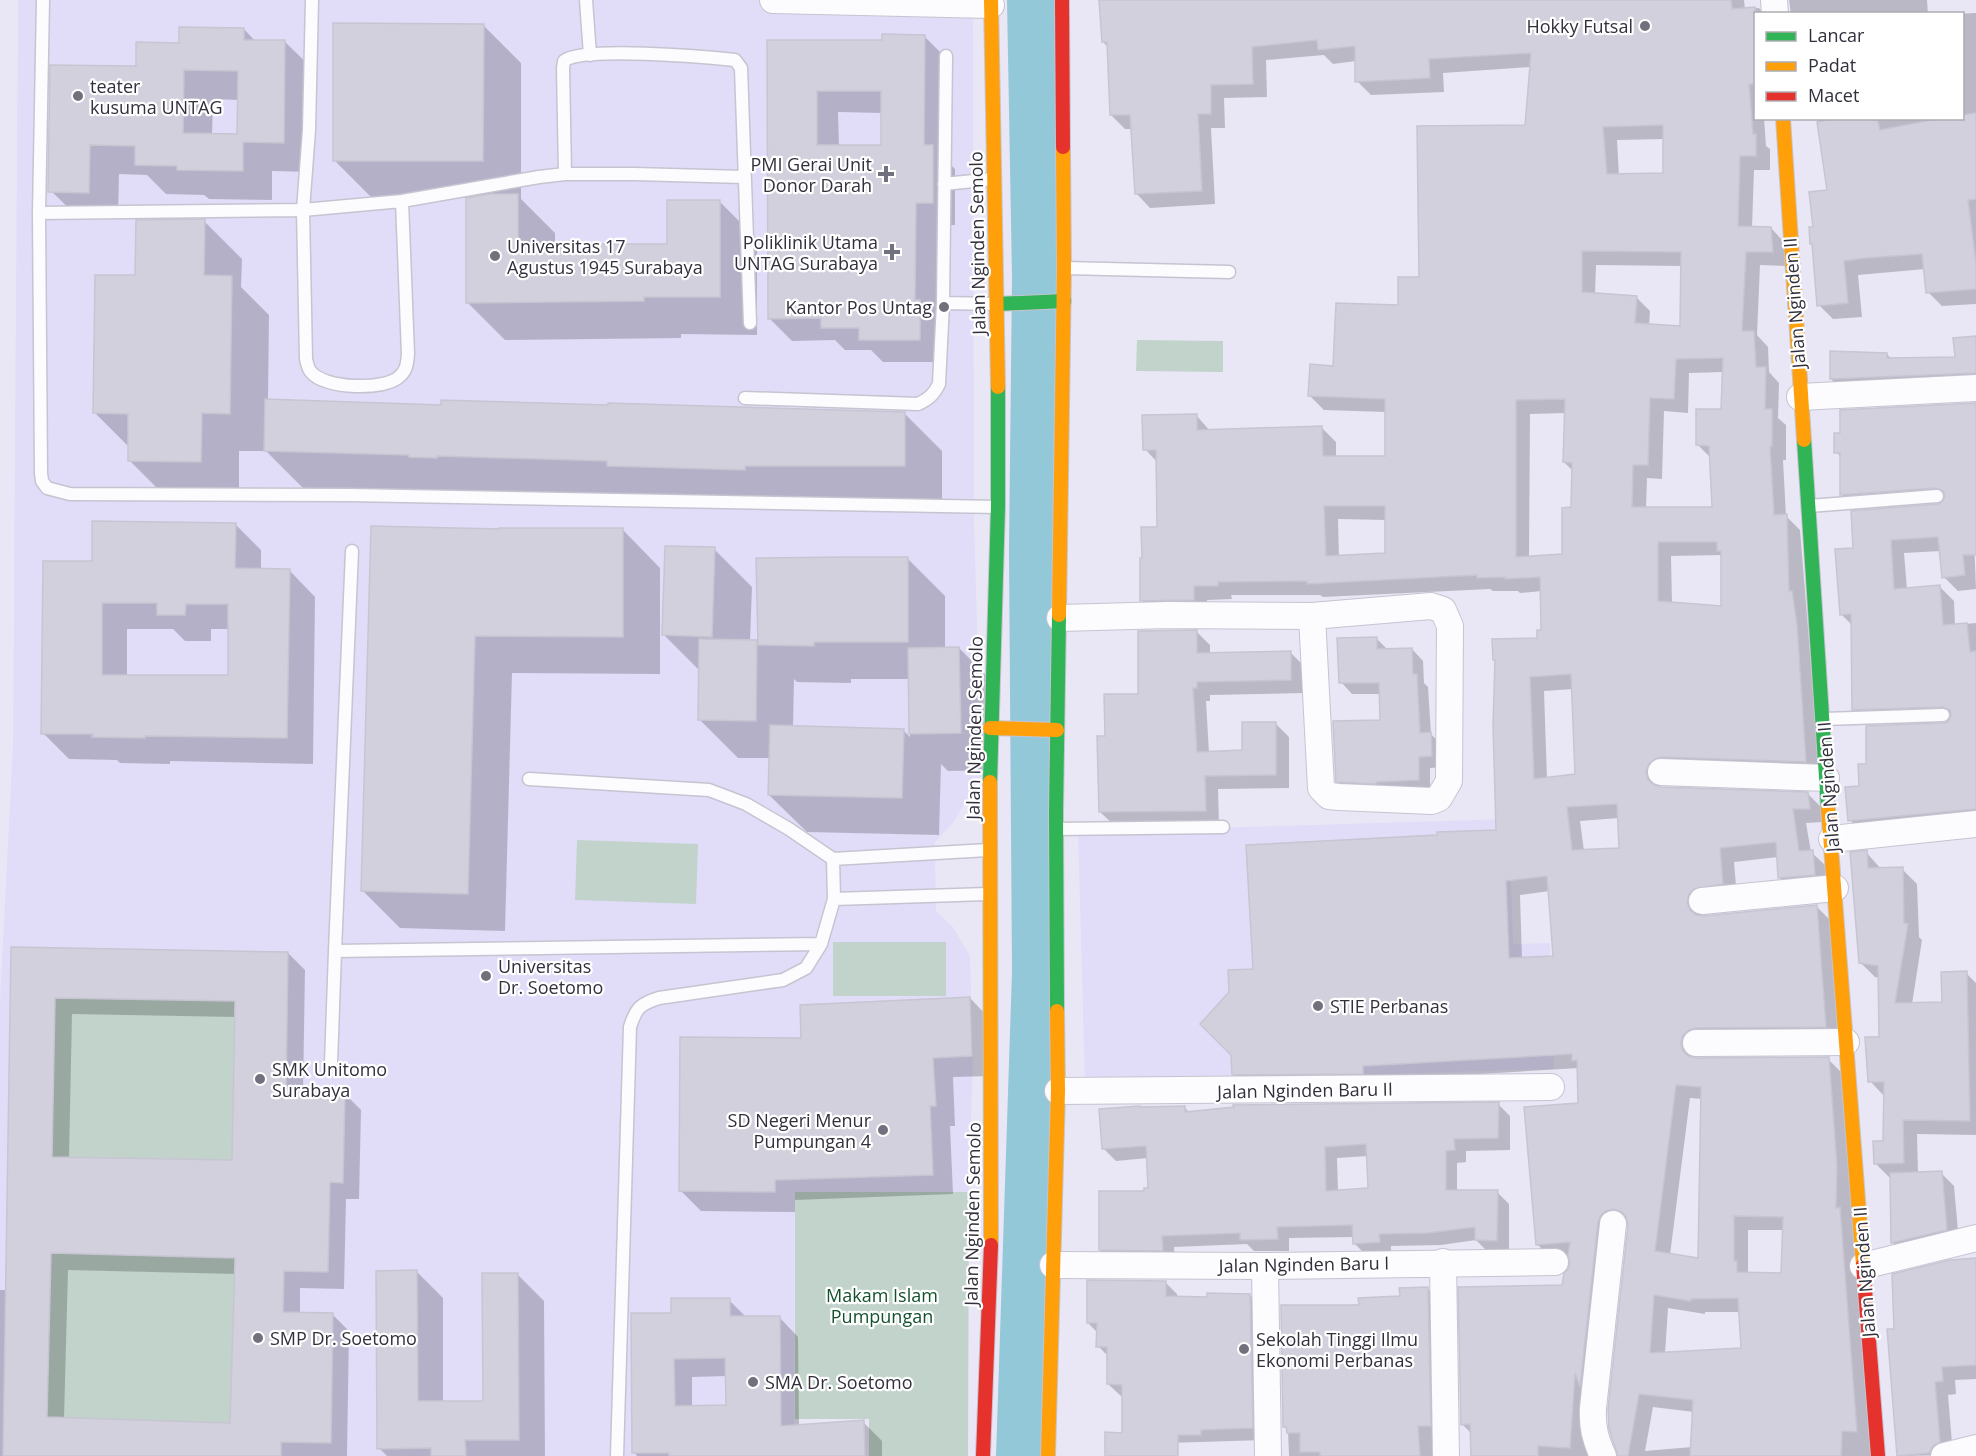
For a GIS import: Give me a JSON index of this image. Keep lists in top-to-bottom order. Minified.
{"streets":{"main road":["Jalan Nginden Semolo","Jalan Nginden II"],"street":["Jalan Nginden Baru II","Jalan Nginden Baru I"]},"parks":["Makam Islam Pumpungan"],"places":{"other":["Hokky Futsal","teater kusuma UNTAG","Universitas 17 Agustus 1945 Surabaya","Kantor Pos Untag","Universitas Dr. Soetomo","STIE Perbanas","SMK Unitomo Surabaya","SD Negeri Menur Pumpungan 4","SMP Dr. Soetomo","Sekolah Tinggi Ilmu Ekonomi Perbanas","SMA Dr. Soetomo"],"health":["PMI Gerai Unit Donor Darah","Poliklinik Utama UNTAG Surabaya"]},"legend":["Lancar","Padat","Macet"]}
